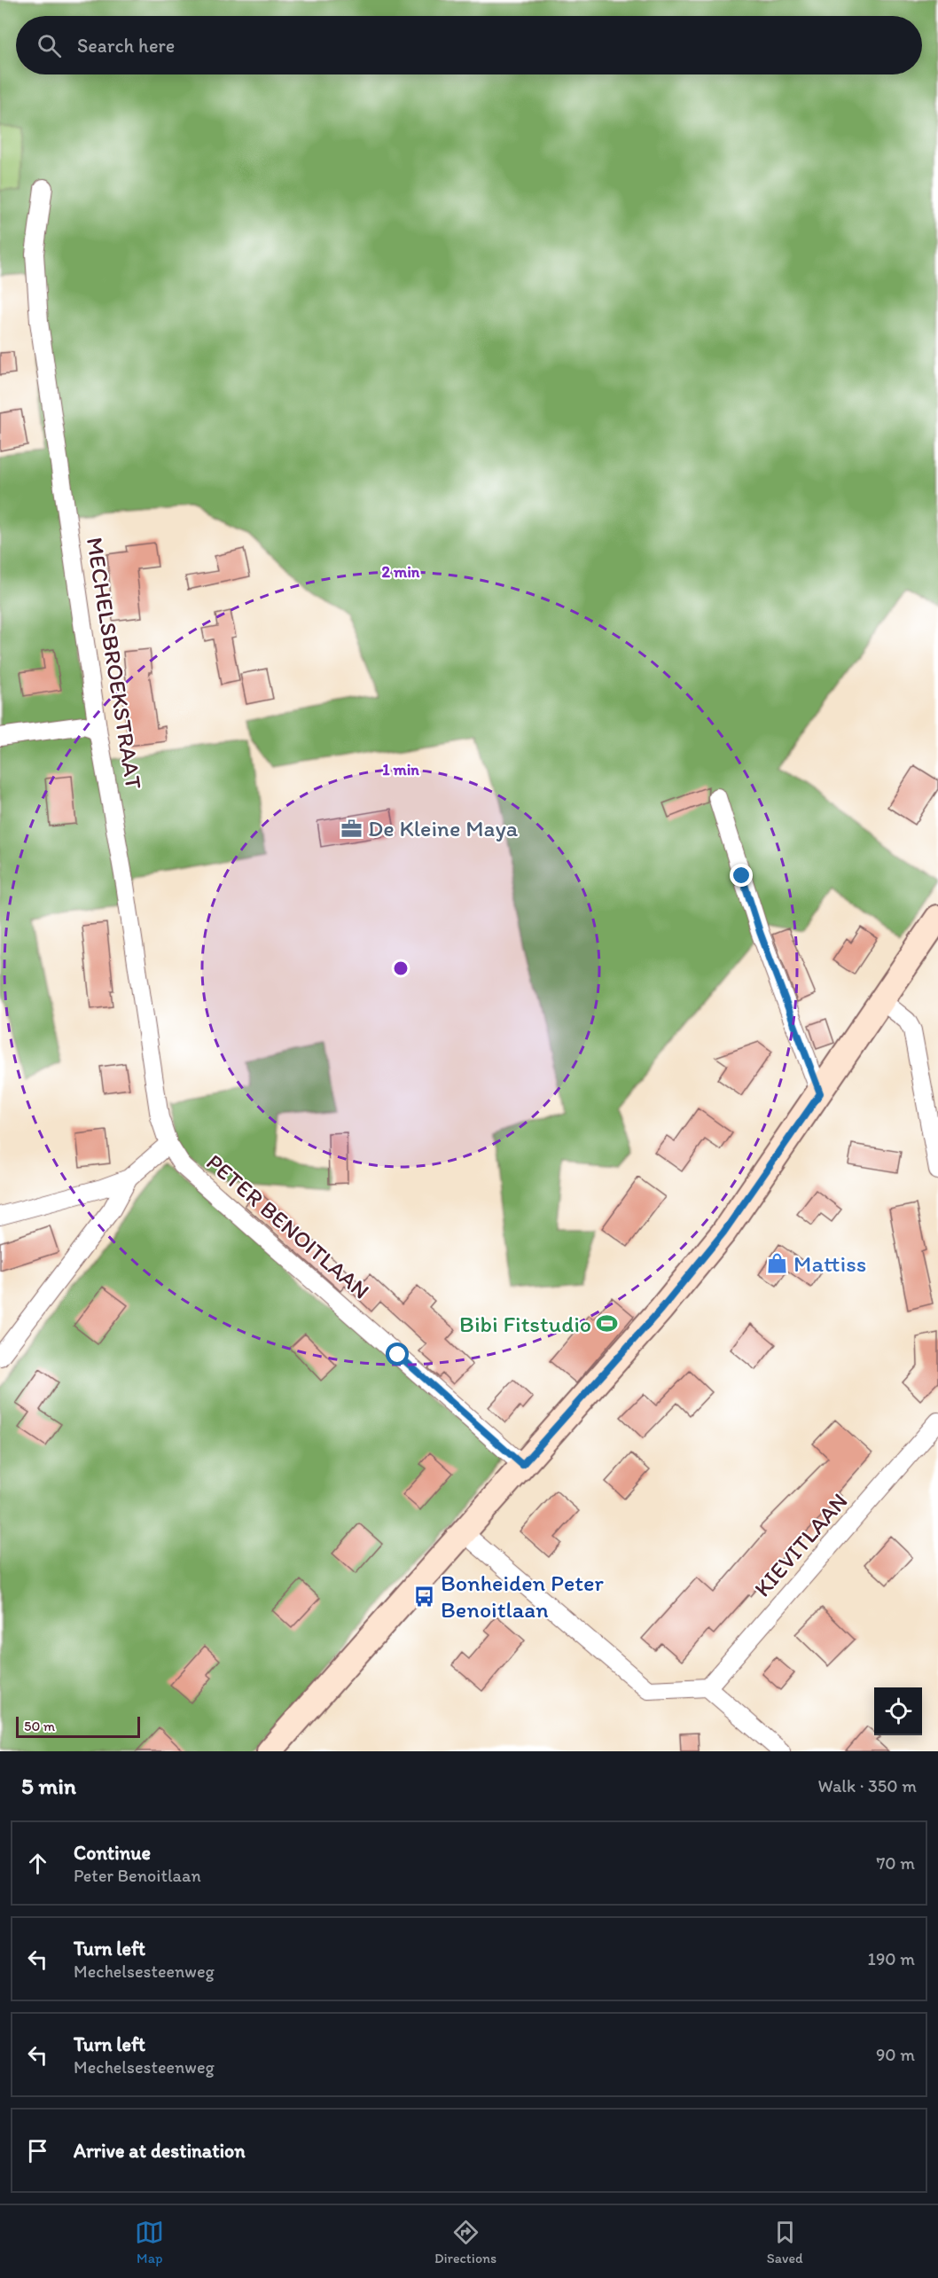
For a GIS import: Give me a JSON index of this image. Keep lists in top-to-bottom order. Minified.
{"streets":{"street":["MECHELSBROEKSTRAAT","PETER BENOITLAAN","KIEVITLAAN"]},"crossings":[["MECHELSBROEKSTRAAT","PETER BENOITLAAN"]],"places":{"office":["De Kleine Maya"],"shop":["Mattiss"],"sports":["Bibi Fitstudio"],"bus stop":["Bonheiden Peter Benoitlaan"]},"scale_bar":"50 m","page":{"search":"Search here","scale":"50 m","heading":["5 min","Walk · 350 m"],"list":[["Continue","Peter Benoitlaan","70 m"],["Turn left","Mechelsesteenweg","190 m"],["Turn left","Mechelsesteenweg","90 m"],"Arrive at destination"],"nav":["Map","Directions","Saved"]},"rings":["2 min","1 min"]}
